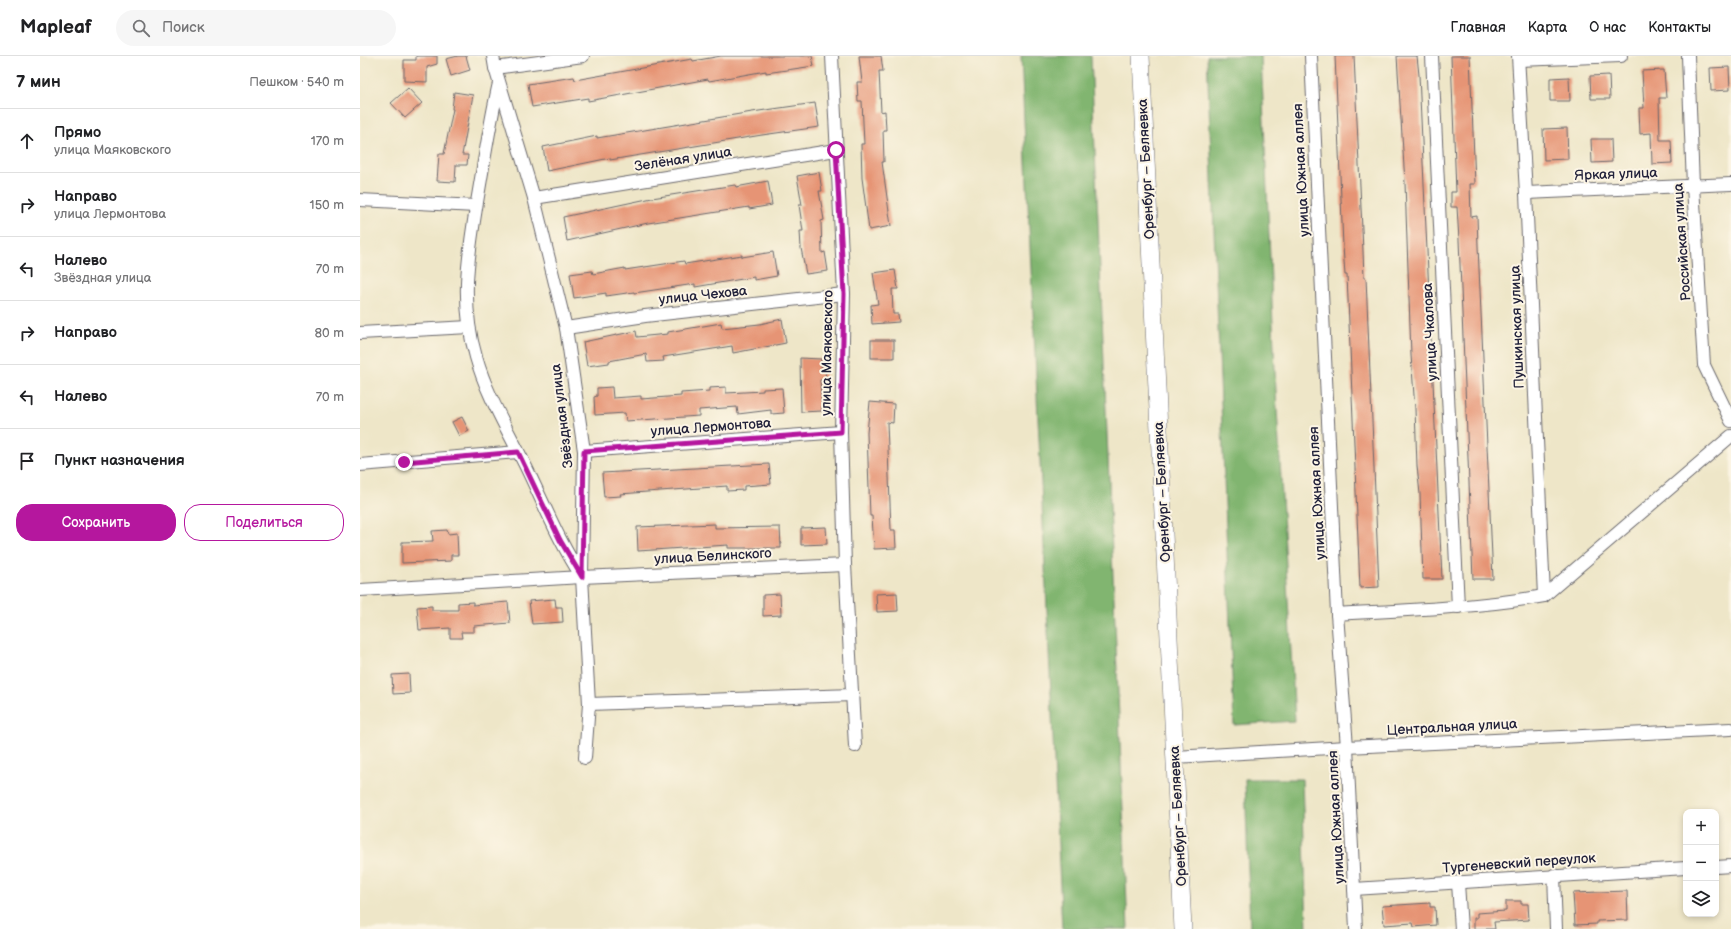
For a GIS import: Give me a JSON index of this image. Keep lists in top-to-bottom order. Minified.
{"streets":{"main road":["Оренбург – Беляевка"],"street":["Зелёная улица","улица Южная аллея","Яркая улица","Российская улица","улица Чехова","Пушкинская улица","улица Чкалова","улица Маяковского","Звёздная улица","улица Лермонтова","улица Белинского","Центральная улица","Тургеневский переулок"]},"crossings":[["Зелёная улица","улица Маяковского"],["Зелёная улица","Звёздная улица"],["Оренбург – Беляевка","Центральная улица"],["улица Южная аллея","Центральная улица"],["улица Южная аллея","Тургеневский переулок"],["Яркая улица","Российская улица"],["Яркая улица","Пушкинская улица"],["улица Чехова","улица Маяковского"],["улица Чехова","Звёздная улица"],["улица Маяковского","улица Лермонтова"],["улица Маяковского","улица Белинского"],["Звёздная улица","улица Лермонтова"],["Звёздная улица","улица Белинского"]],"page":{"header":"Mapleaf","search":"Поиск","nav":["Главная","Карта","О нас","Контакты"],"heading":["7 мин","Пешком · 540 m"],"list":[["Прямо","улица Маяковского","170 m"],["Направо","улица Лермонтова","150 m"],["Налево","Звёздная улица","70 m"],["Направо","80 m"],["Налево","70 m"],"Пункт назначения"],"buttons":["Сохранить","Поделиться"],"map_buttons":["+","−"]}}
